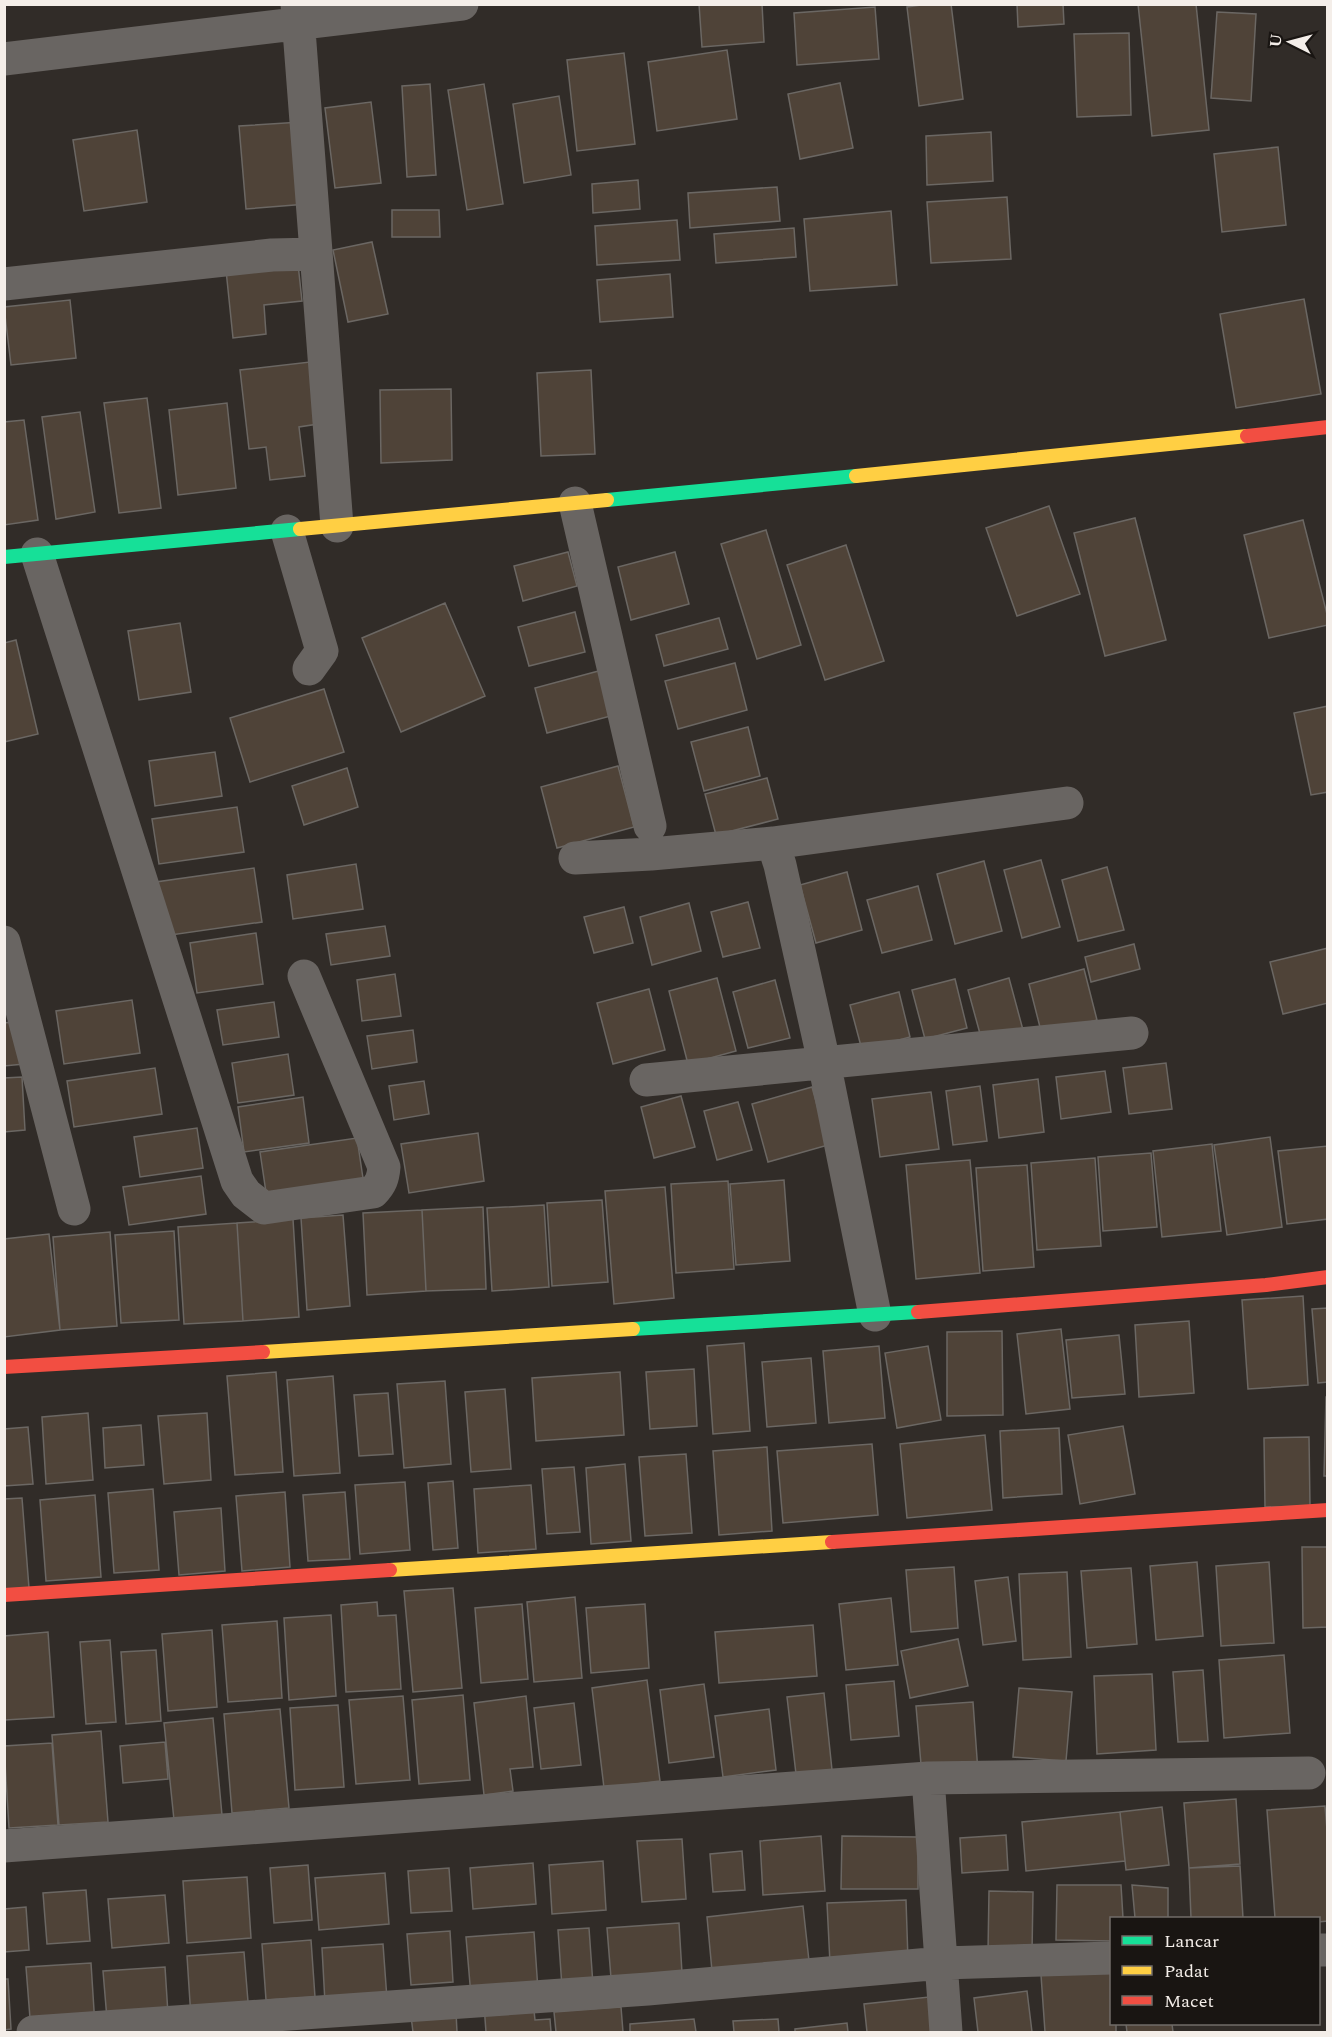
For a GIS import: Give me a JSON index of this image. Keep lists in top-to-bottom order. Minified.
{"legend":["Lancar","Padat","Macet"],"north":"left"}
